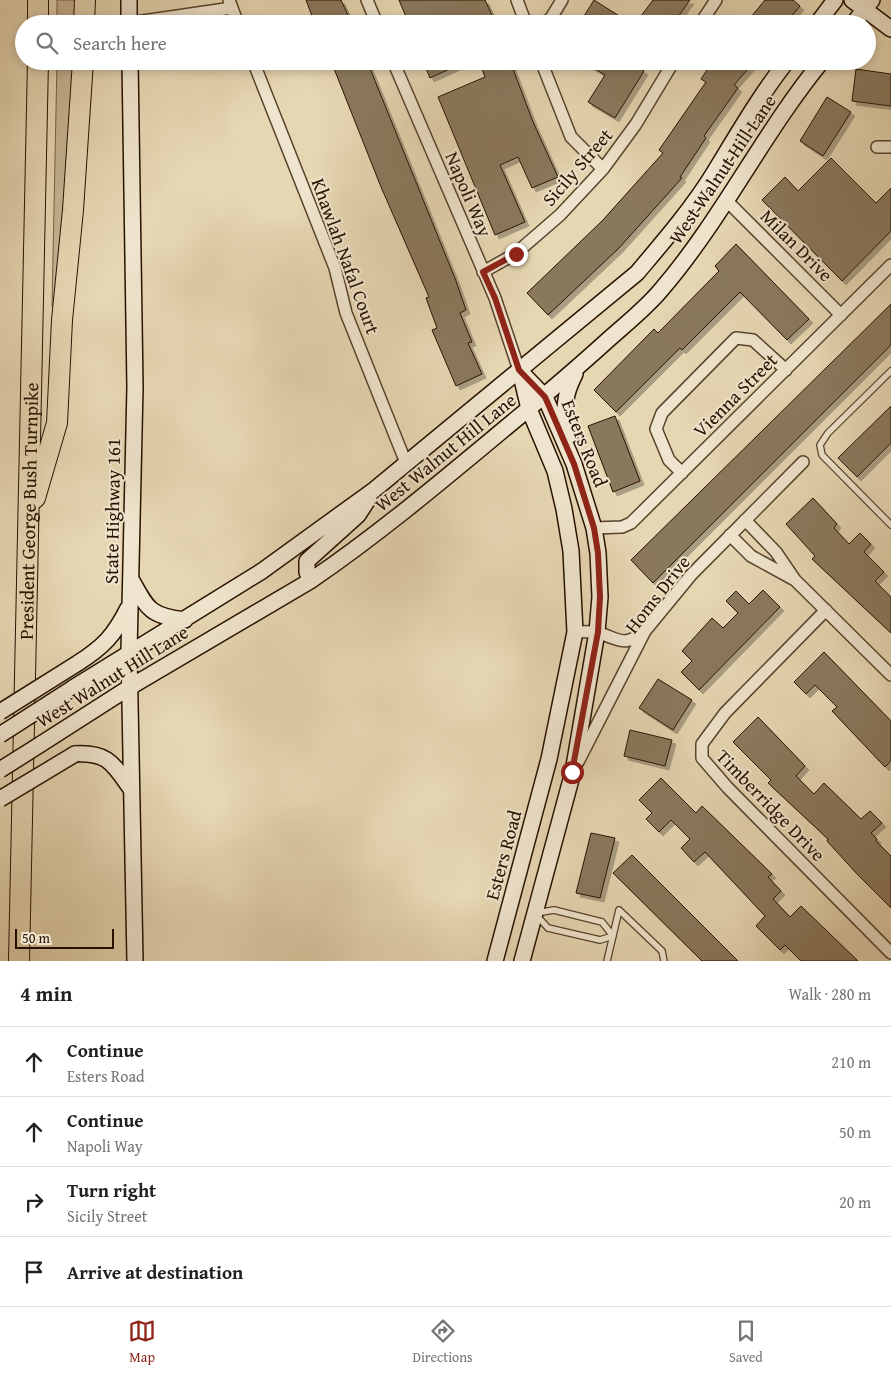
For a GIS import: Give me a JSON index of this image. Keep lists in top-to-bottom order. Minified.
{"streets":{"highway":["President George Bush Turnpike"],"main road":["West Walnut Hill Lane","Esters Road","State Highway 161"],"street":["Sicily Street","Napoli Way","Milan Drive","Khawlah Nafal Court","Vienna Street","Homs Drive","Timberridge Drive"]},"crossings":[["Sicily Street","Napoli Way"],["West Walnut Hill Lane","Napoli Way"],["West Walnut Hill Lane","Milan Drive"],["West Walnut Hill Lane","Khawlah Nafal Court"],["West Walnut Hill Lane","Esters Road"],["West Walnut Hill Lane","State Highway 161"],["Napoli Way","Esters Road"],["Milan Drive","Vienna Street"],["Vienna Street","Esters Road"],["Esters Road","Homs Drive"]],"scale_bar":"50 m","page":{"search":"Search here","scale":"50 m","heading":["4 min","Walk · 280 m"],"list":[["Continue","Esters Road","210 m"],["Continue","Napoli Way","50 m"],["Turn right","Sicily Street","20 m"],"Arrive at destination"],"nav":["Map","Directions","Saved"]}}
